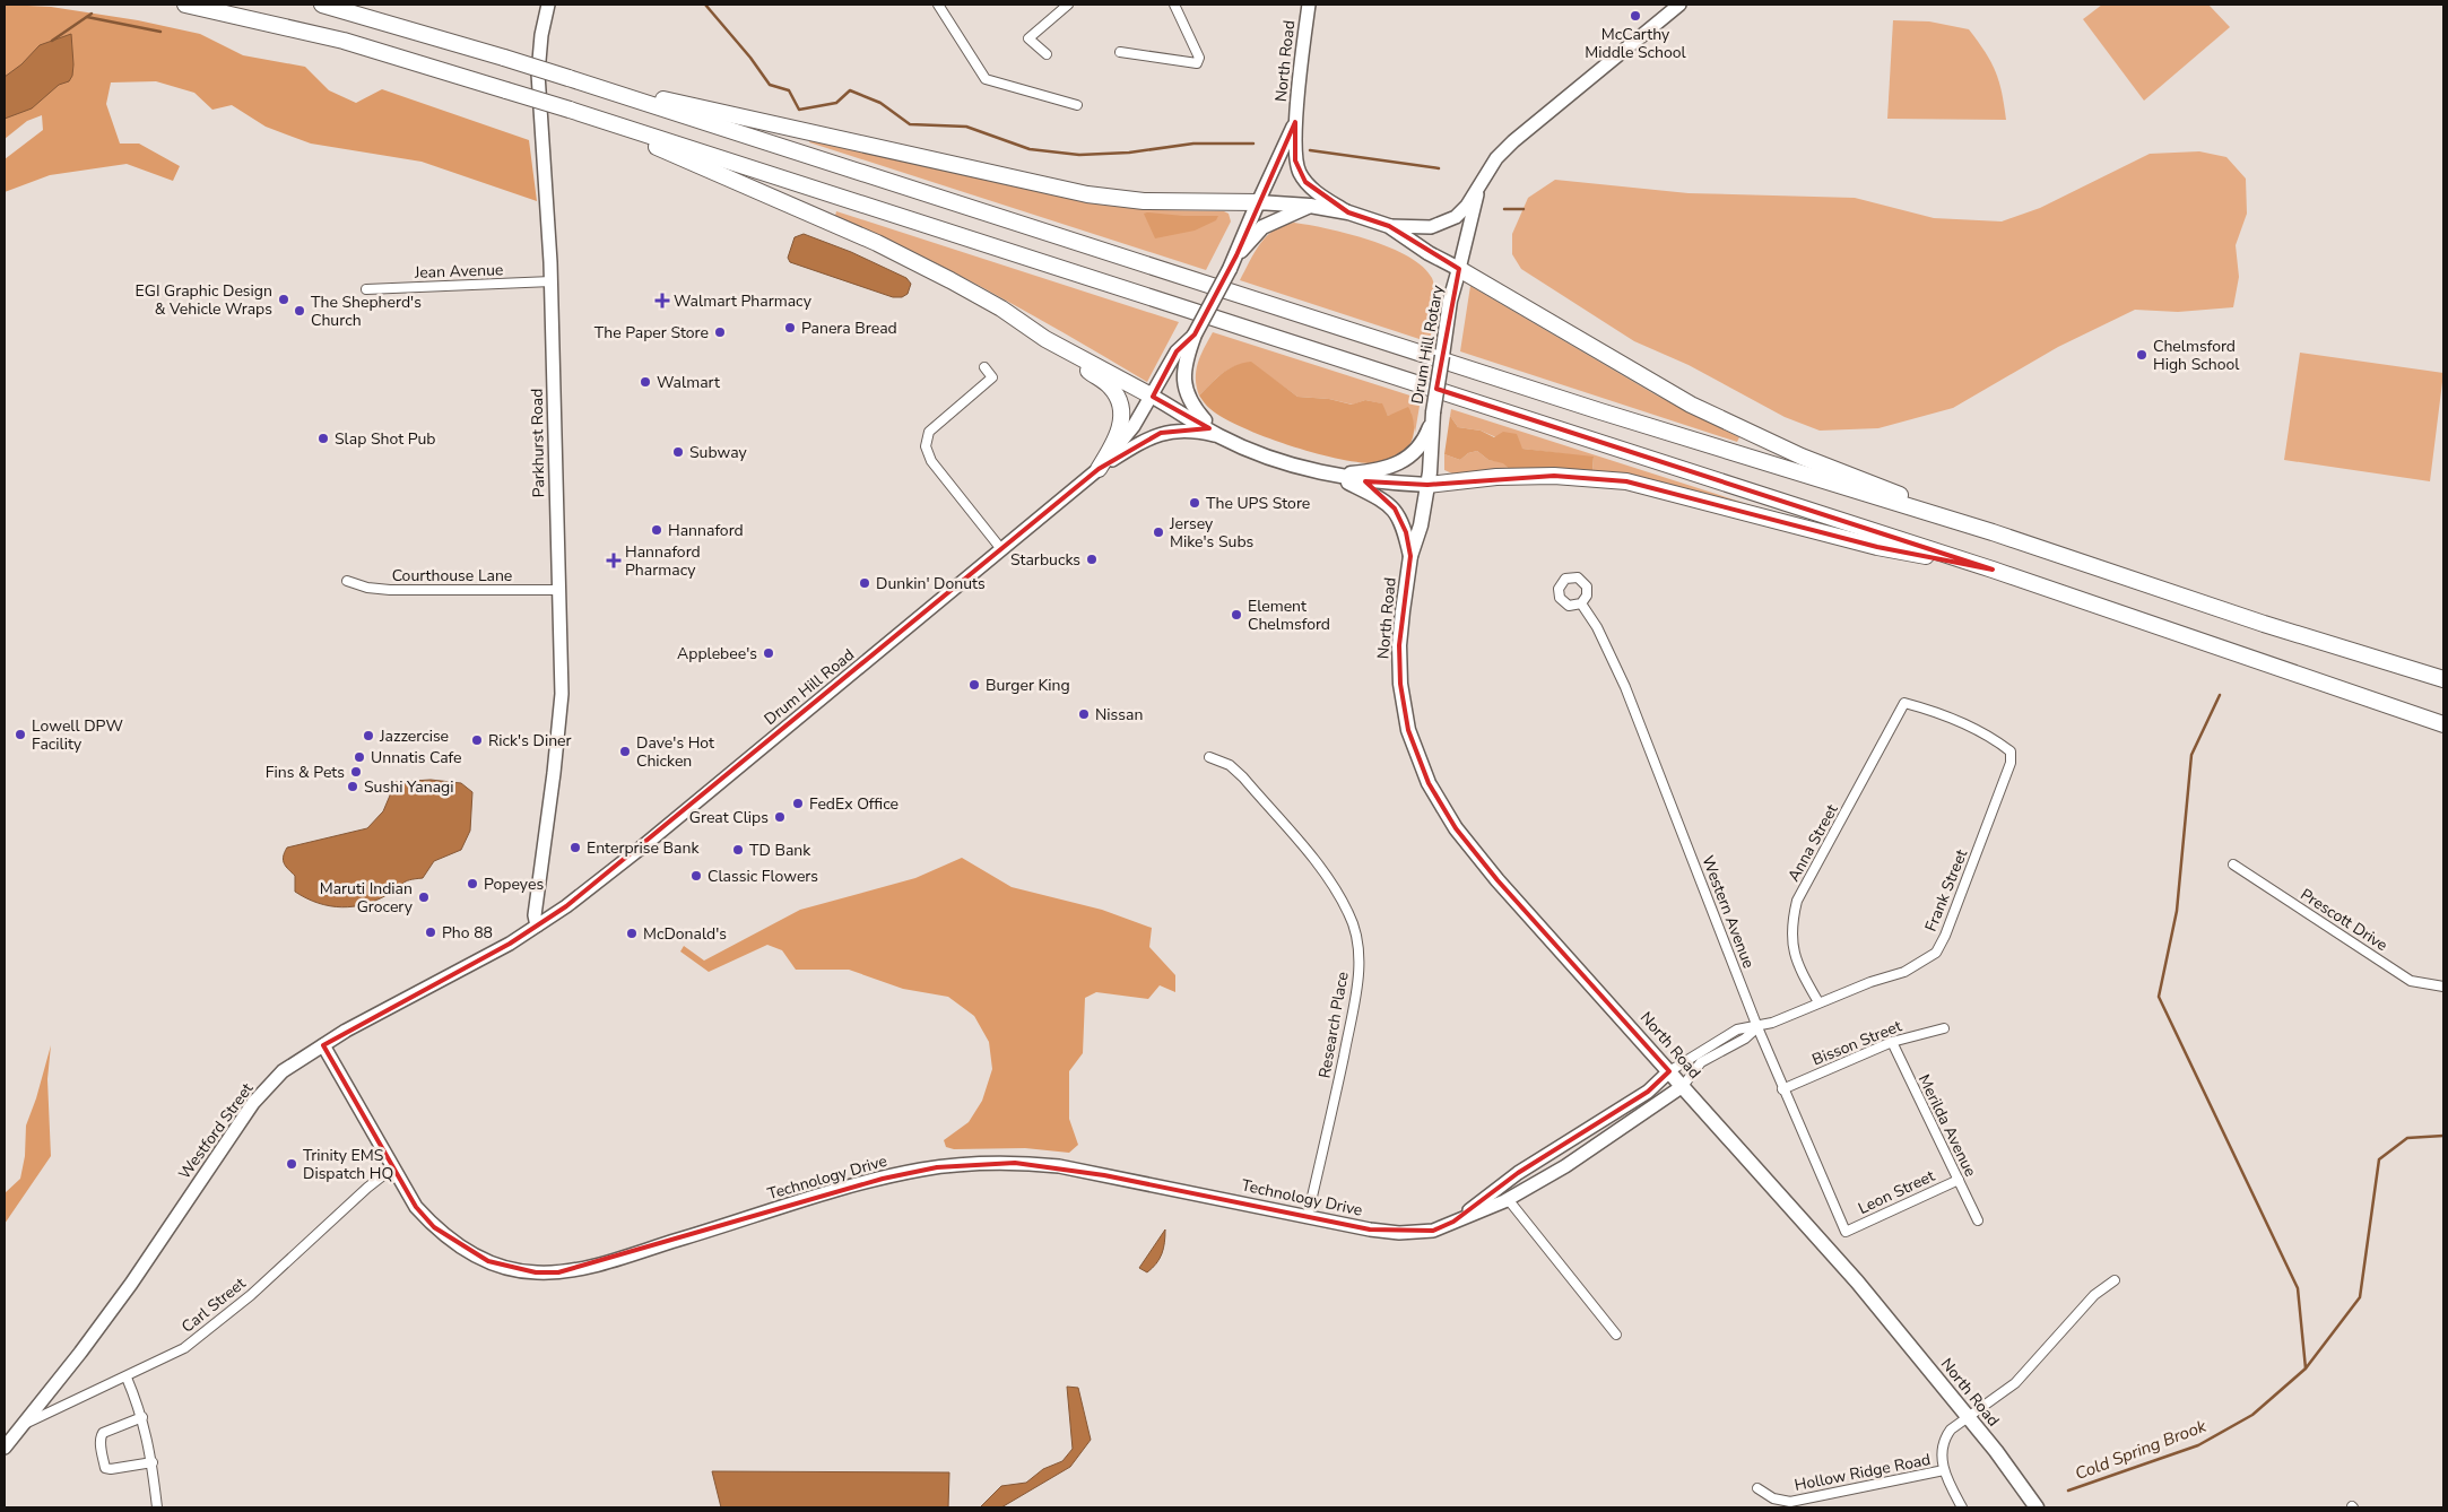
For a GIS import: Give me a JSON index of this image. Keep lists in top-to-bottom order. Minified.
{"streets":{"main road":["North Road","Drum Hill Rotary"],"street":["Jean Avenue","Parkhurst Road","Courthouse Lane","Drum Hill Road","Anna Street","Frank Street","Western Avenue","Prescott Drive","Research Place","Bisson Street","Merilda Avenue","Westford Street","Technology Drive","Leon Street","Carl Street","Hollow Ridge Road"]},"crossings":[["North Road","Drum Hill Rotary"],["North Road","Frank Street"],["North Road","Technology Drive"],["Jean Avenue","Parkhurst Road"],["Drum Hill Rotary","Drum Hill Road"],["Parkhurst Road","Courthouse Lane"],["Parkhurst Road","Drum Hill Road"],["Parkhurst Road","Westford Street"],["Drum Hill Road","Westford Street"],["Anna Street","Frank Street"],["Frank Street","Western Avenue"],["Frank Street","Technology Drive"],["Western Avenue","Bisson Street"],["Western Avenue","Leon Street"],["Research Place","Technology Drive"],["Bisson Street","Merilda Avenue"],["Merilda Avenue","Leon Street"],["Westford Street","Technology Drive"],["Westford Street","Carl Street"],["Technology Drive","Carl Street"]],"water":["Cold Spring Brook"],"places":{"other":["McCarthy Middle School","EGI Graphic Design & Vehicle Wraps","The Shepherd's Church","Panera Bread","The Paper Store","Chelmsford High School","Walmart","Slap Shot Pub","Subway","The UPS Store","Hannaford","Jersey Mike's Subs","Starbucks","Dunkin' Donuts","Element Chelmsford","Applebee's","Burger King","Nissan","Lowell DPW Facility","Jazzercise","Rick's Diner","Dave's Hot Chicken","Unnatis Cafe","Fins & Pets","Sushi Yanagi","FedEx Office","Great Clips","Enterprise Bank","TD Bank","Classic Flowers","Popeyes","Maruti Indian Grocery","Pho 88","McDonald's","Trinity EMS Dispatch HQ"],"health":["Walmart Pharmacy","Hannaford Pharmacy"]}}
